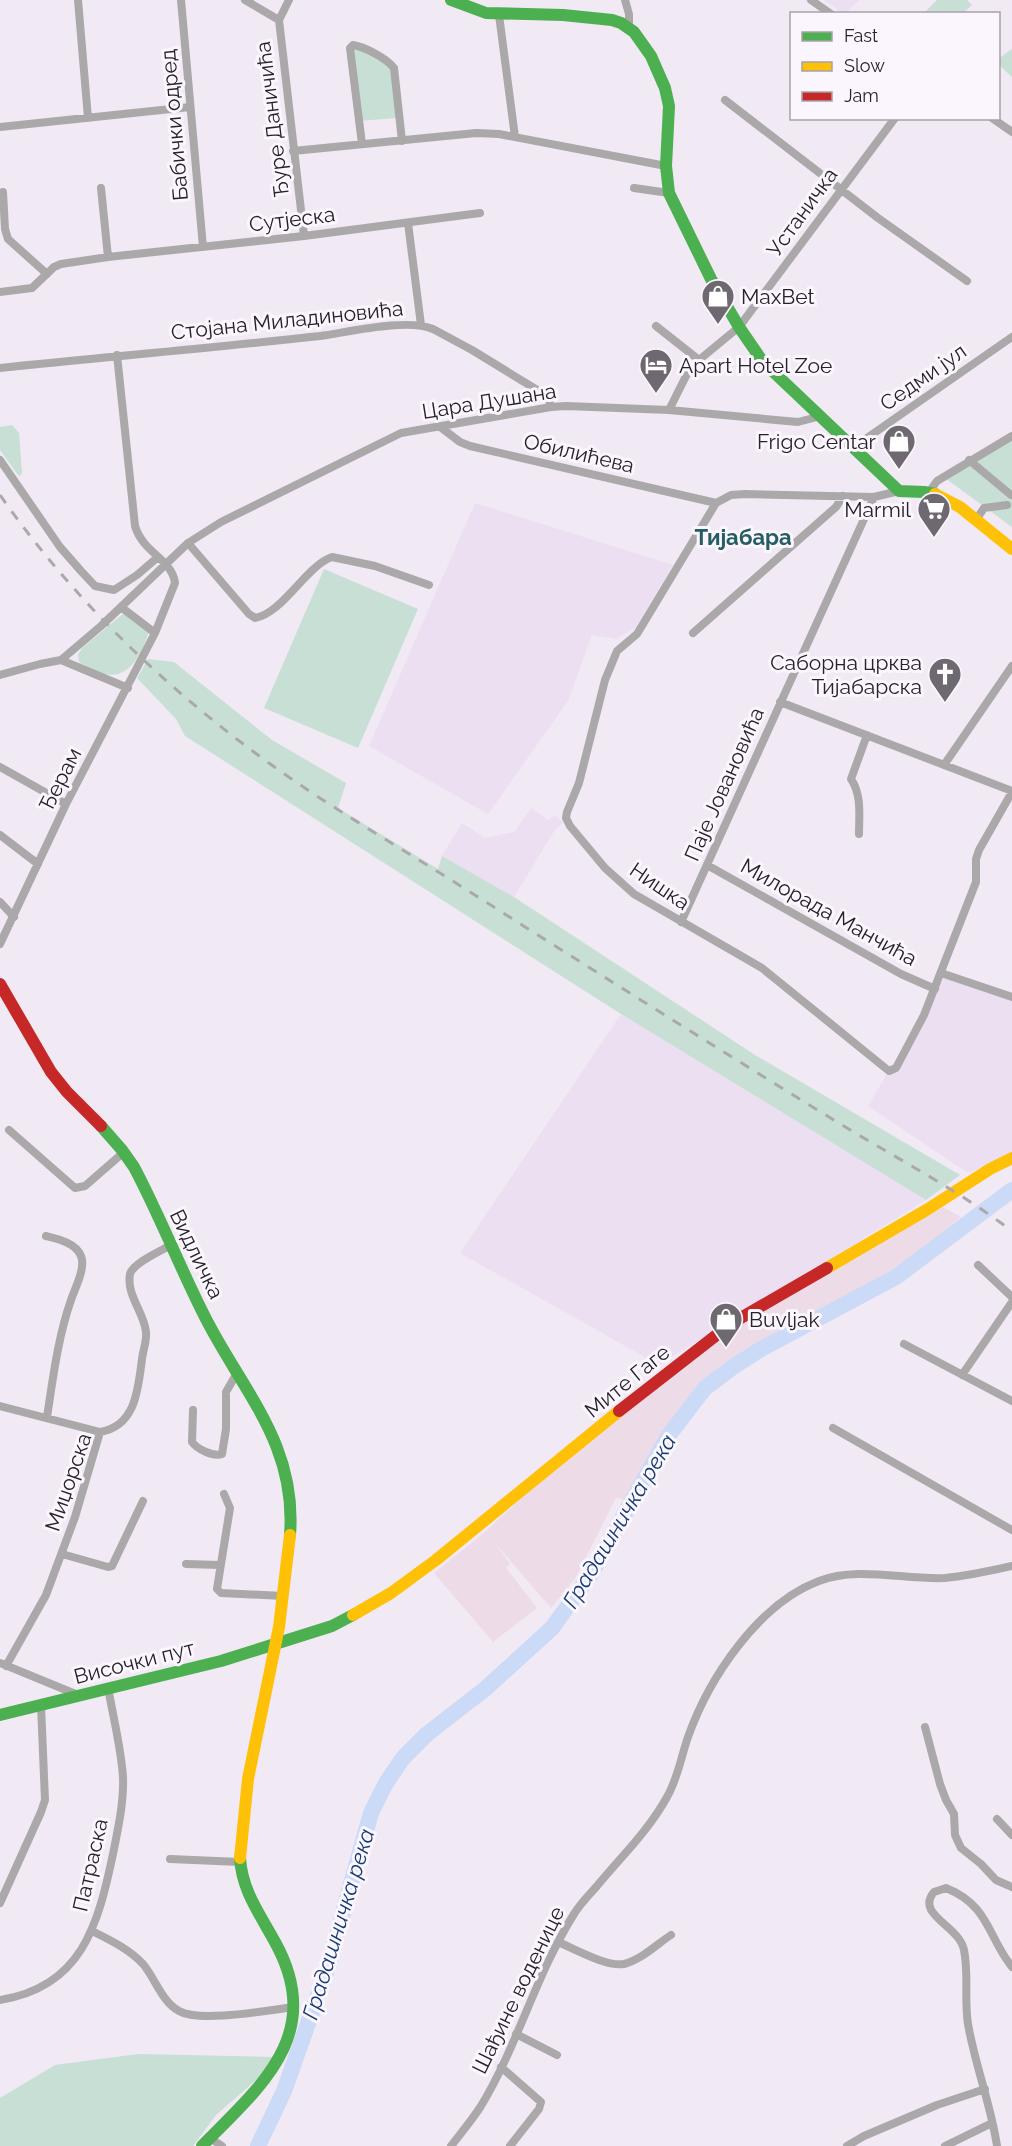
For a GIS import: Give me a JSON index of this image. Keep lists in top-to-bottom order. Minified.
{"streets":{"street":["Ђуре Даничића","Бабички одред","Устаничка","Сутјеска","Стојана Миладиновића","Седми јул","Цара Душана","Обилићева","Ђерам","Паје Јовановића","Нишка","Милорада Манчића","Видличка","Мите Гаге","Миџорска","Височки пут","Патраска","Шађине воденице"]},"crossings":[["Ђуре Даничића","Сутјеска"],["Бабички одред","Сутјеска"],["Устаничка","Цара Душана"],["Стојана Миладиновића","Цара Душана"],["Цара Душана","Обилићева"],["Обилићева","Нишка"],["Паје Јовановића","Нишка"],["Паје Јовановића","Милорада Манчића"],["Нишка","Милорада Манчића"],["Видличка","Мите Гаге"],["Видличка","Миџорска"],["Видличка","Височки пут"],["Мите Гаге","Височки пут"],["Височки пут","Патраска"]],"districts":["Тијабара"],"water":["Градашничка река"],"places":{"shop":["MaxBet","Frigo Centar","Buvljak"],"hotel":["Apart Hotel Zoe"],"supermarket":["Marmil"],"church":["Саборна црква Тијабарска"]},"legend":["Fast","Slow","Jam"]}
